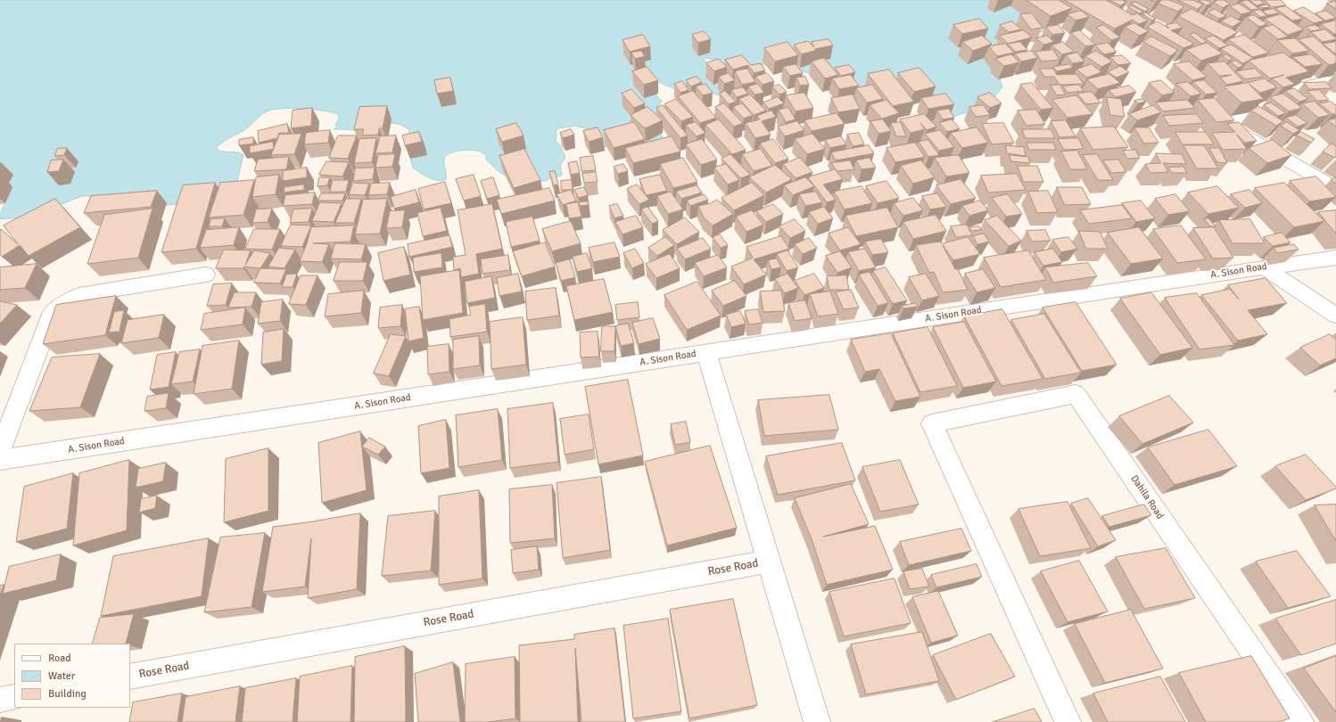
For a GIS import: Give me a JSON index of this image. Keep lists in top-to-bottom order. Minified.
{"streets":{"street":["A. Sison Road","Dahila Road","Rose Road"]},"legend":["Road","Water","Building"]}
